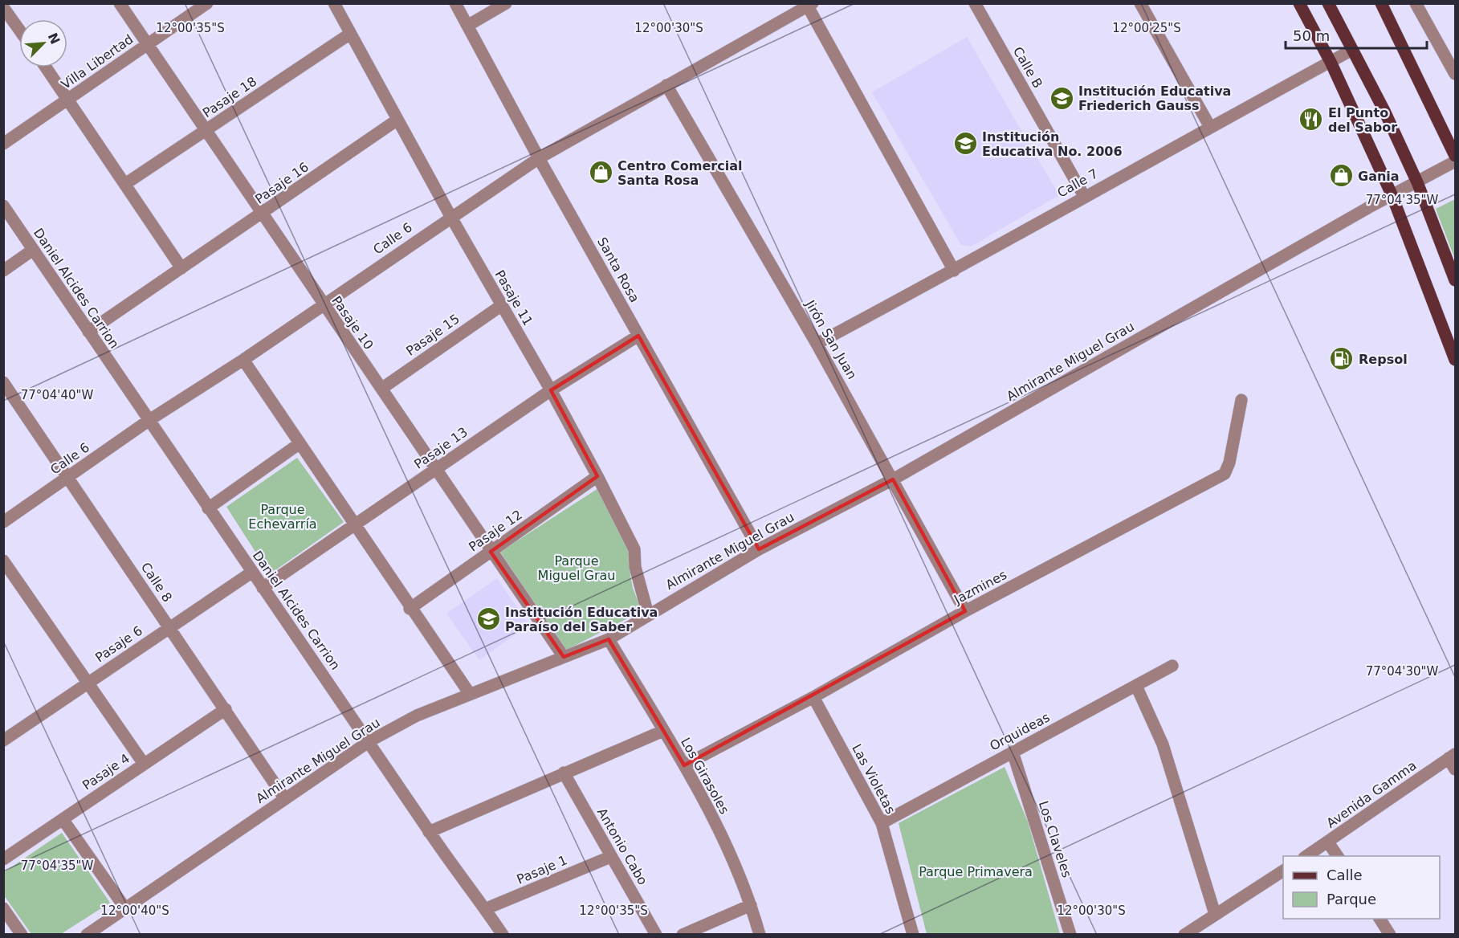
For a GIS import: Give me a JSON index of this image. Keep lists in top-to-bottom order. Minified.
{"streets":{"street":["Villa Libertad","Calle B","Pasaje 18","Pasaje 16","Calle 7","Calle 6","Santa Rosa","Daniel Alcides Carrion","Pasaje 11","Pasaje 10","Pasaje 15","Jirón San Juan","Almirante Miguel Grau","Pasaje 13","Pasaje 12","Calle 8","Jazmines","Pasaje 6","Orquideas","Pasaje 4","Los Girasoles","Las Violetas","Avenida Gamma","Los Claveles","Antonio Cabo","Pasaje 1"]},"crossings":[["Villa Libertad","Pasaje 10"],["Calle B","Calle 7"],["Pasaje 18","Pasaje 11"],["Pasaje 18","Pasaje 10"],["Pasaje 16","Daniel Alcides Carrion"],["Pasaje 16","Pasaje 11"],["Pasaje 16","Pasaje 10"],["Calle 7","Jirón San Juan"],["Calle 6","Santa Rosa"],["Calle 6","Daniel Alcides Carrion"],["Calle 6","Pasaje 11"],["Calle 6","Pasaje 10"],["Calle 6","Jirón San Juan"],["Calle 6","Calle 8"],["Santa Rosa","Almirante Miguel Grau"],["Santa Rosa","Pasaje 13"],["Daniel Alcides Carrion","Almirante Miguel Grau"],["Daniel Alcides Carrion","Pasaje 13"],["Daniel Alcides Carrion","Pasaje 6"],["Daniel Alcides Carrion","Pasaje 1"],["Pasaje 11","Pasaje 15"],["Pasaje 11","Almirante Miguel Grau"],["Pasaje 11","Pasaje 13"],["Pasaje 11","Pasaje 12"],["Pasaje 10","Pasaje 15"],["Pasaje 10","Almirante Miguel Grau"],["Pasaje 10","Pasaje 13"],["Pasaje 10","Pasaje 12"],["Jirón San Juan","Almirante Miguel Grau"],["Jirón San Juan","Jazmines"],["Almirante Miguel Grau","Calle 8"],["Almirante Miguel Grau","Los Girasoles"],["Calle 8","Pasaje 6"],["Calle 8","Pasaje 4"],["Jazmines","Los Girasoles"],["Jazmines","Las Violetas"],["Orquideas","Las Violetas"],["Orquideas","Los Claveles"],["Antonio Cabo","Pasaje 1"]],"parks":["Parque Echevarría","Parque Miguel Grau","Parque Primavera"],"places":{"school or university":["Institución Educativa Friederich Gauss","Institución Educativa No. 2006","Institución Educativa Paraíso del Saber"],"restaurant":["El Punto del Sabor"],"shop":["Centro Comercial Santa Rosa","Gania"],"fuel station":["Repsol"]},"legend":["Calle","Parque"],"scale_bar":"50 m","north":"top right","coordinates":["12°00'35\"S","12°00'30\"S","12°00'25\"S","77°04'35\"W","77°04'40\"W","77°04'30\"W","12°00'40\"S"]}
